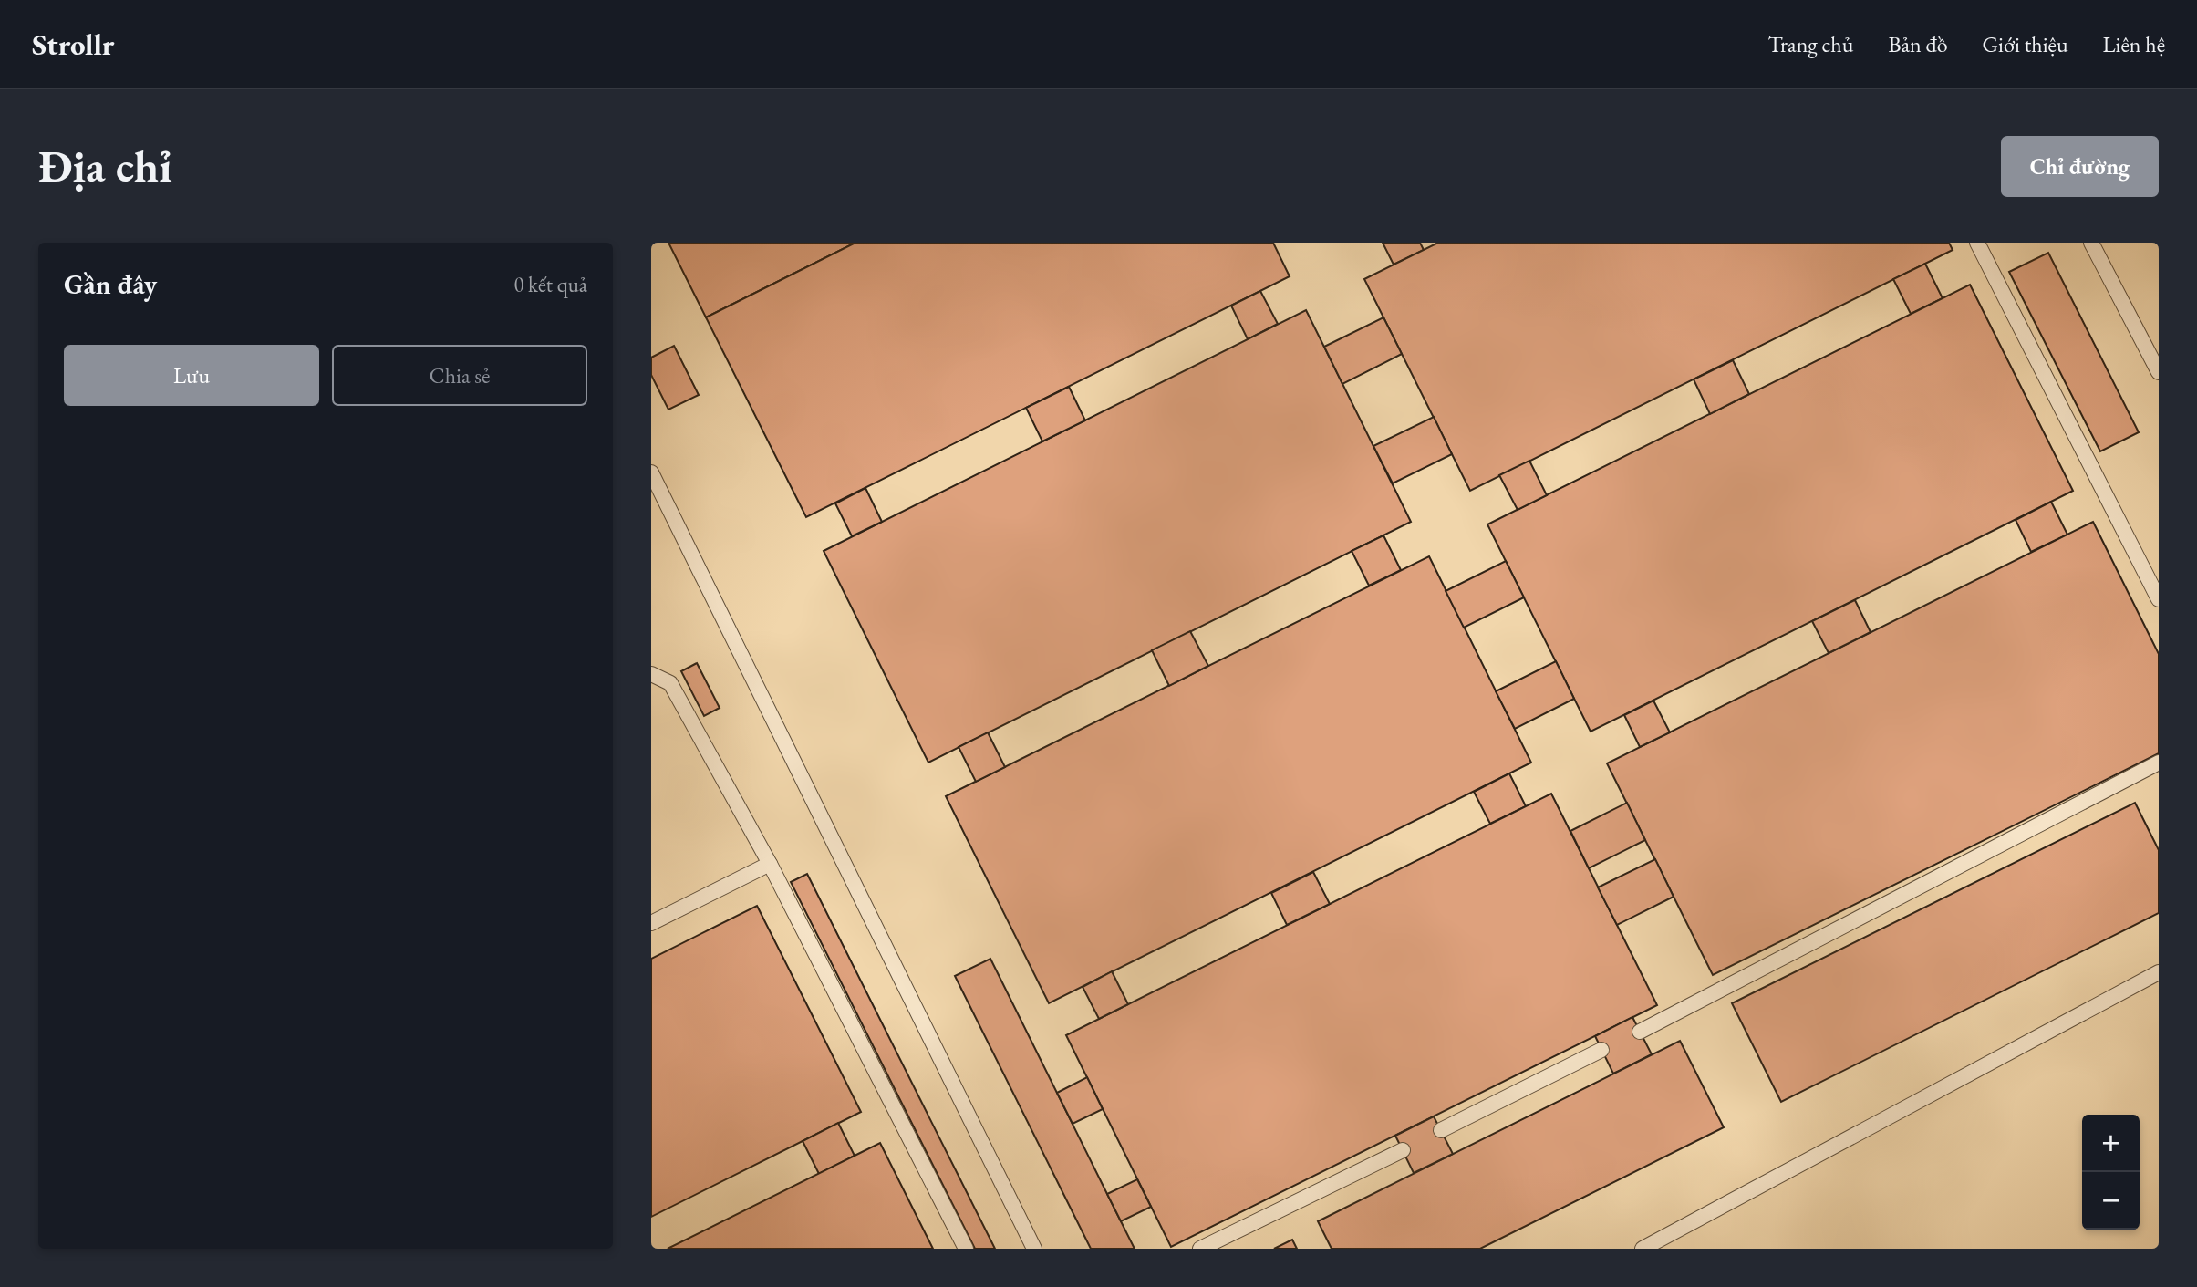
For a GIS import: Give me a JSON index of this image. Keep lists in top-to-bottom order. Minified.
{"page":{"header":"Strollr","nav":["Trang chủ","Bản đồ","Giới thiệu","Liên hệ"],"buttons":["Chỉ đường",["Lưu","Chia sẻ"]],"title":"Địa chỉ","heading":["Gần đây","0 kết quả"],"map_buttons":["+","−"]}}
